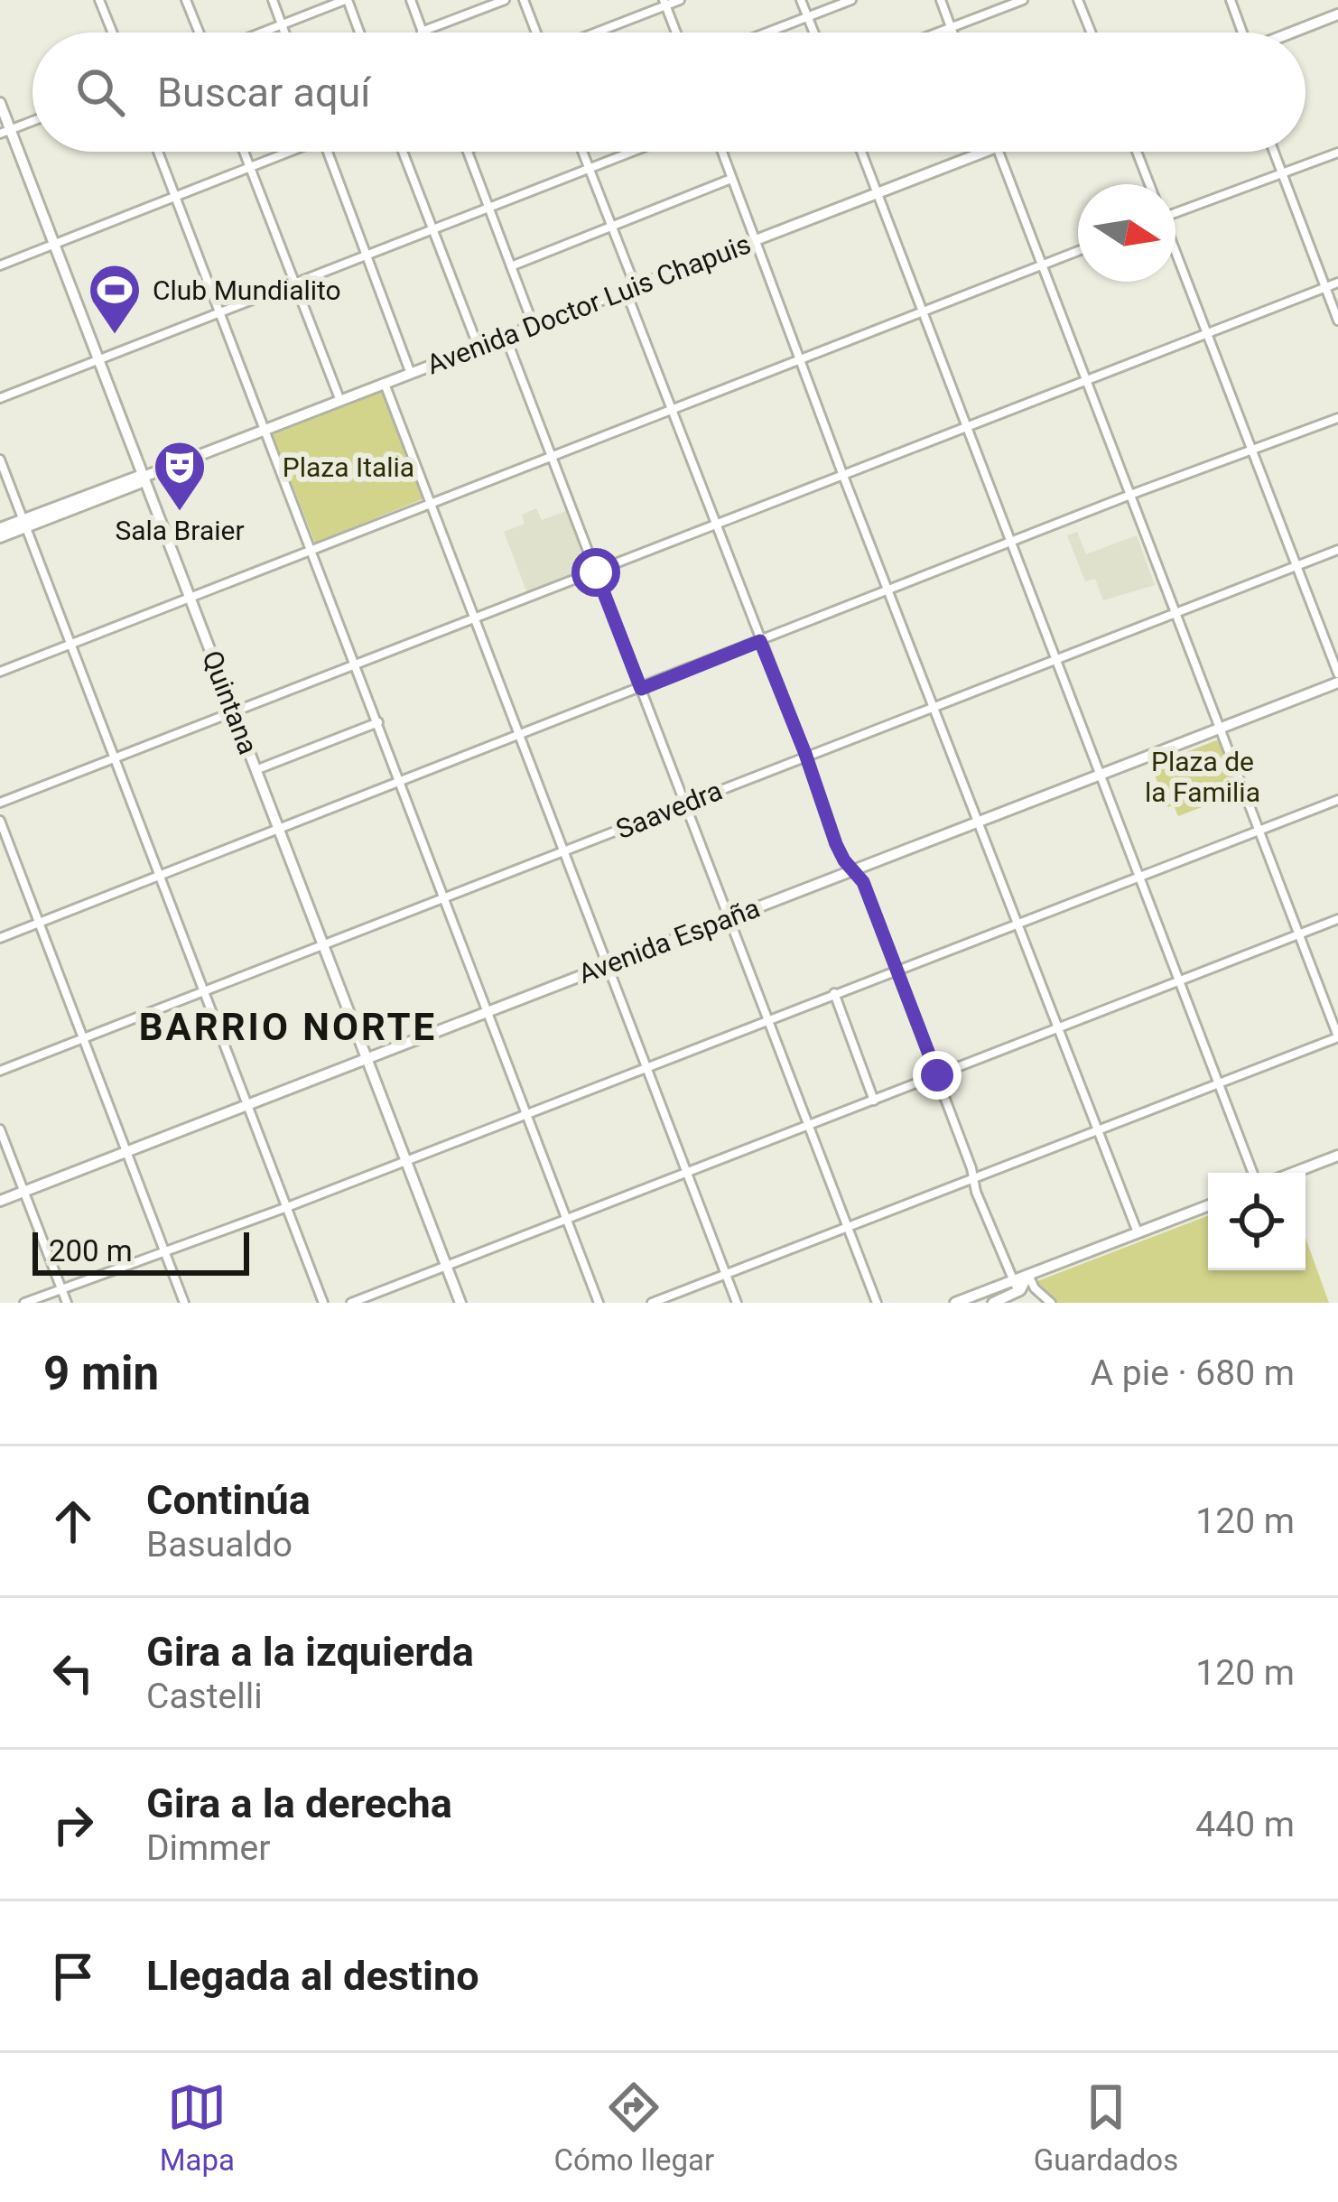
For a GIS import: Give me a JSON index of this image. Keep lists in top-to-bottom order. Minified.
{"streets":{"main road":["Avenida Doctor Luis Chapuis","Quintana","Avenida España"],"street":["Saavedra"]},"crossings":[["Avenida Doctor Luis Chapuis","Quintana"],["Quintana","Saavedra"],["Quintana","Avenida España"]],"districts":["BARRIO NORTE"],"parks":["Plaza Italia","Plaza de la Familia"],"places":{"sports":["Club Mundialito"],"theatre":["Sala Braier"]},"scale_bar":"200 m","north":"right","page":{"search":"Buscar aquí","scale":"200 m","heading":["9 min","A pie · 680 m"],"list":[["Continúa","Basualdo","120 m"],["Gira a la izquierda","Castelli","120 m"],["Gira a la derecha","Dimmer","440 m"],"Llegada al destino"],"nav":["Mapa","Cómo llegar","Guardados"]}}
